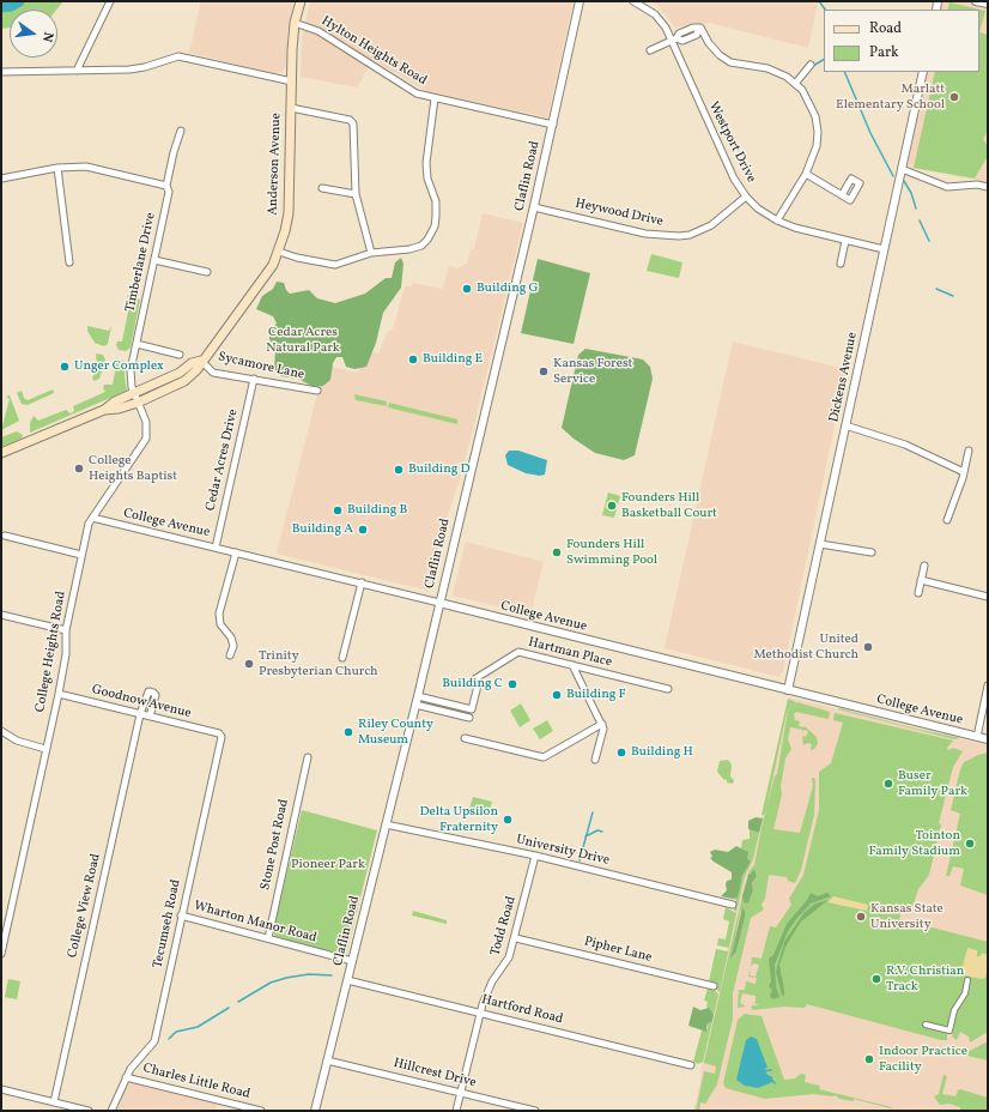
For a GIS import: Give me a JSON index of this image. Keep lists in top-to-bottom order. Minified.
{"streets":{"main road":["Anderson Avenue"],"street":["Hylton Heights Road","Westport Drive","Claflin Road","Heywood Drive","Timberlane Drive","Sycamore Lane","Dickens Avenue","Cedar Acres Drive","College Avenue","College Heights Road","Hartman Place","Goodnow Avenue","Stone Post Road","University Drive","College View Road","Wharton Manor Road","Tecumseh Road","Todd Road","Pipher Lane","Hartford Road","Hillcrest Drive","Charles Little Road"]},"crossings":[["Hylton Heights Road","Anderson Avenue"],["Hylton Heights Road","Claflin Road"],["Westport Drive","Heywood Drive"],["Westport Drive","Dickens Avenue"],["Anderson Avenue","Timberlane Drive"],["Anderson Avenue","Sycamore Lane"],["Anderson Avenue","College Heights Road"],["Claflin Road","Heywood Drive"],["Claflin Road","College Avenue"],["Claflin Road","Hartman Place"],["Claflin Road","University Drive"],["Claflin Road","Wharton Manor Road"],["Claflin Road","Hartford Road"],["Claflin Road","Hillcrest Drive"],["Timberlane Drive","College Heights Road"],["Sycamore Lane","Cedar Acres Drive"],["Dickens Avenue","College Avenue"],["Cedar Acres Drive","College Avenue"],["College Avenue","College Heights Road"],["College Heights Road","Goodnow Avenue"],["Goodnow Avenue","College View Road"],["Goodnow Avenue","Tecumseh Road"],["Stone Post Road","Wharton Manor Road"],["University Drive","Todd Road"],["Wharton Manor Road","Tecumseh Road"],["Tecumseh Road","Charles Little Road"],["Todd Road","Pipher Lane"],["Todd Road","Hartford Road"],["Todd Road","Hillcrest Drive"]],"parks":["Cedar Acres Natural Park","Pioneer Park"],"places":["Marlatt Elementary School","Building G","Building E","Unger Complex","Kansas Forest Service","College Heights Baptist","Building D","Founders Hill Basketball Court","Building B","Building A","Founders Hill Swimming Pool","United Methodist Church","Trinity Presbyterian Church","Building C","Building F","Riley County Museum","Building H","Buser Family Park","Delta Upsilon Fraternity","Tointon Family Stadium","Kansas State University","R.V. Christian Track","Indoor Practice Facility"],"legend":["Road","Park"],"north":"right"}
